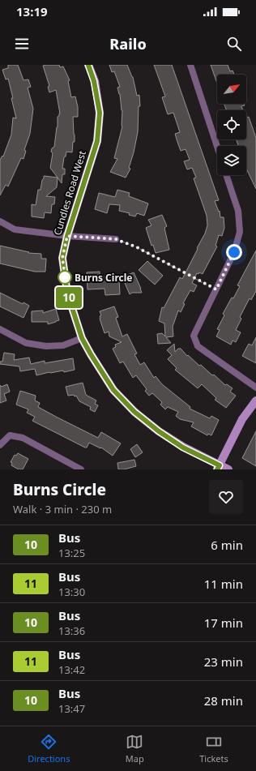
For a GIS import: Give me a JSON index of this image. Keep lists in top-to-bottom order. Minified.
{"streets":{"street":["Cundles Road West"]},"places":["Burns Circle"],"lines":["bus line 10"],"north":"top right","page":{"status":"13:19","header":"Railo","on_map":"10","heading":["Burns Circle","Walk · 3 min · 230 m"],"list":[{"mark":"10","name":"Bus","note":"13:25","value":"6 min"},{"mark":"11","name":"Bus","note":"13:30","value":"11 min"},{"mark":"10","name":"Bus","note":"13:36","value":"17 min"},{"mark":"11","name":"Bus","note":"13:42","value":"23 min"},{"mark":"10","name":"Bus","note":"13:47","value":"28 min"}],"tabs":["Directions","Map","Tickets"]}}
